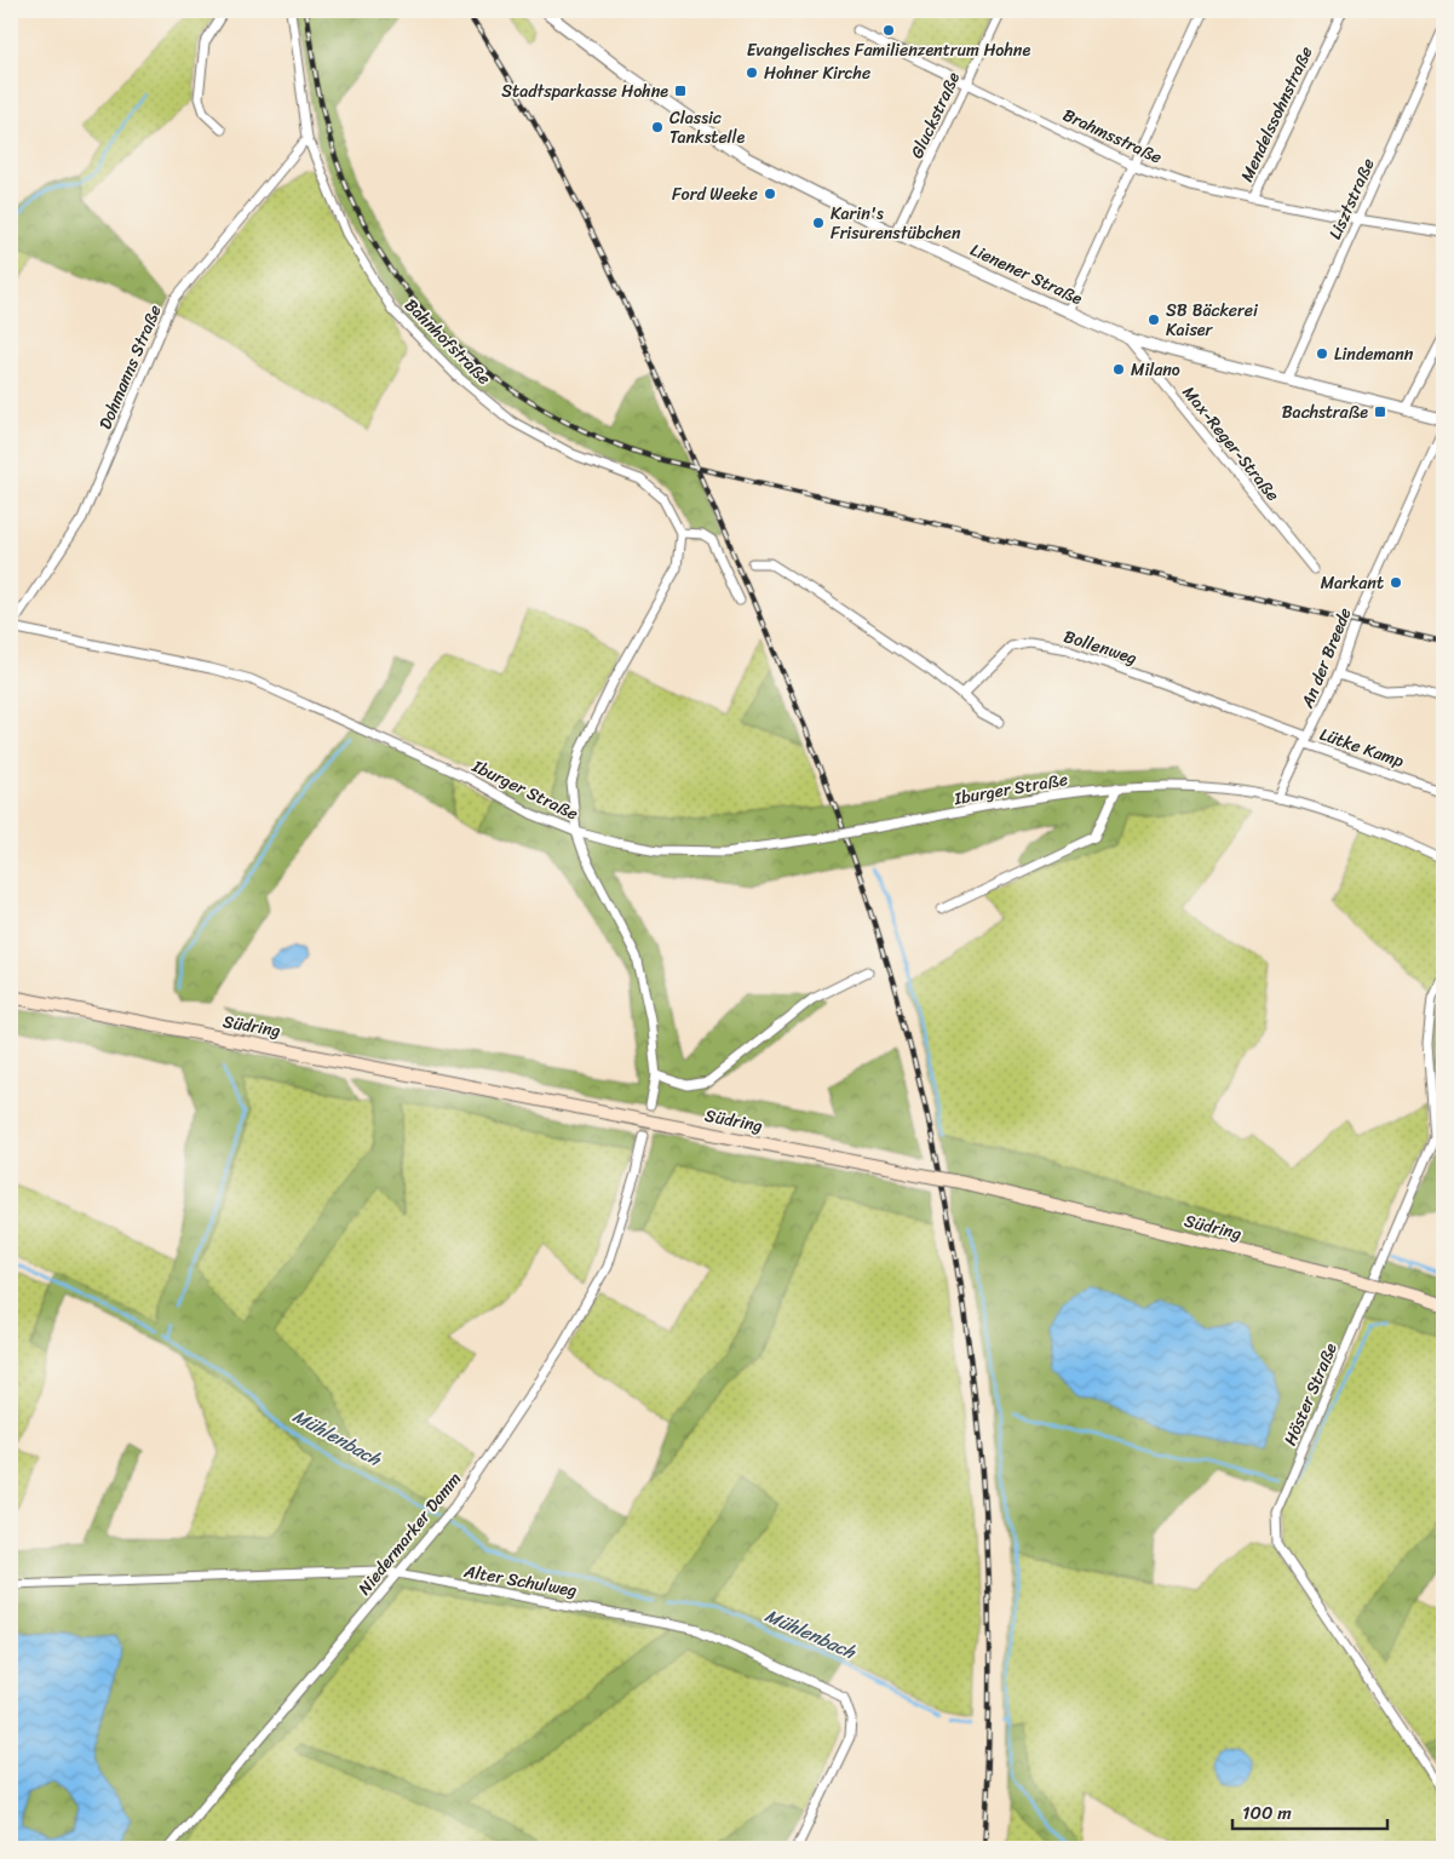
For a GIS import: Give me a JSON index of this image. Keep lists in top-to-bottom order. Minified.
{"streets":{"main road":["Südring"],"street":["Mendelssohnstraße","Gluckstraße","Brahmsstraße","Lisztstraße","Lienener Straße","Bahnhofstraße","Dohmanns Straße","Max-Reger-Straße","Bollenweg","An der Breede","Lütke Kamp","Iburger Straße","Höster Straße","Niedermarker Damm","Alter Schulweg"]},"crossings":[["Mendelssohnstraße","Brahmsstraße"],["Gluckstraße","Brahmsstraße"],["Gluckstraße","Lienener Straße"],["Brahmsstraße","Lisztstraße"],["Lisztstraße","Lienener Straße"],["Lienener Straße","Max-Reger-Straße"],["Bahnhofstraße","Dohmanns Straße"],["Dohmanns Straße","Iburger Straße"],["Bollenweg","An der Breede"],["Bollenweg","Lütke Kamp"],["An der Breede","Lütke Kamp"],["An der Breede","Iburger Straße"],["Niedermarker Damm","Alter Schulweg"]],"water":["Mühlenbach"],"places":{"other":["Evangelisches Familienzentrum Hohne","Hohner Kirche","Classic Tankstelle","Ford Weeke","Karin's Frisurenstübchen","SB Bäckerei Kaiser","Lindemann","Milano","Markant"],"transit":["Stadtsparkasse Hohne","Bachstraße"]},"scale_bar":"100 m"}
